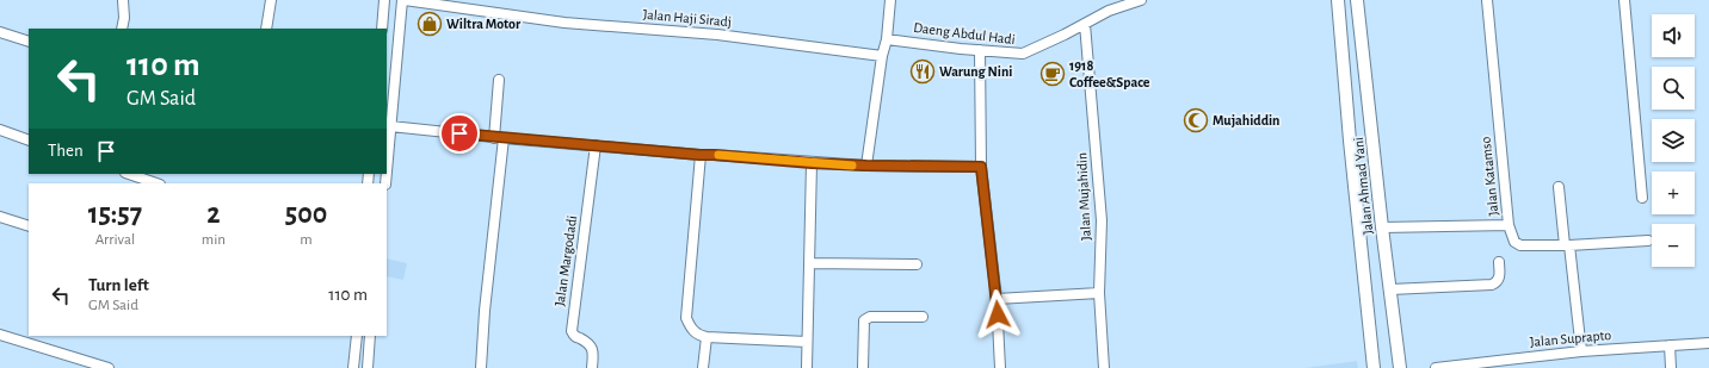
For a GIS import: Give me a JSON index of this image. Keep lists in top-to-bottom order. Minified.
{"streets":{"main road":["Jalan Ahmad Yani"],"street":["Jalan Haji Siradj","Daeng Abdul Hadi","Jalan Katamso","Jalan Mujahidin","Jalan Margodadi","Jalan Suprapto"]},"crossings":[["Daeng Abdul Hadi","Jalan Mujahidin"],["Jalan Katamso","Jalan Ahmad Yani"]],"places":{"shop":["Wiltra Motor"],"restaurant":["Warung Nini"],"cafe":["1918 Coffee&Space"],"mosque":["Mujahiddin"]},"page":{"map_buttons":["+","−"],"turn":["110 m","GM Said"],"then":"Then","eta":["15:57","Arrival","2","min","500","m"],"list":[{"name":"Turn left","note":"GM Said","value":"110 m"}]}}
